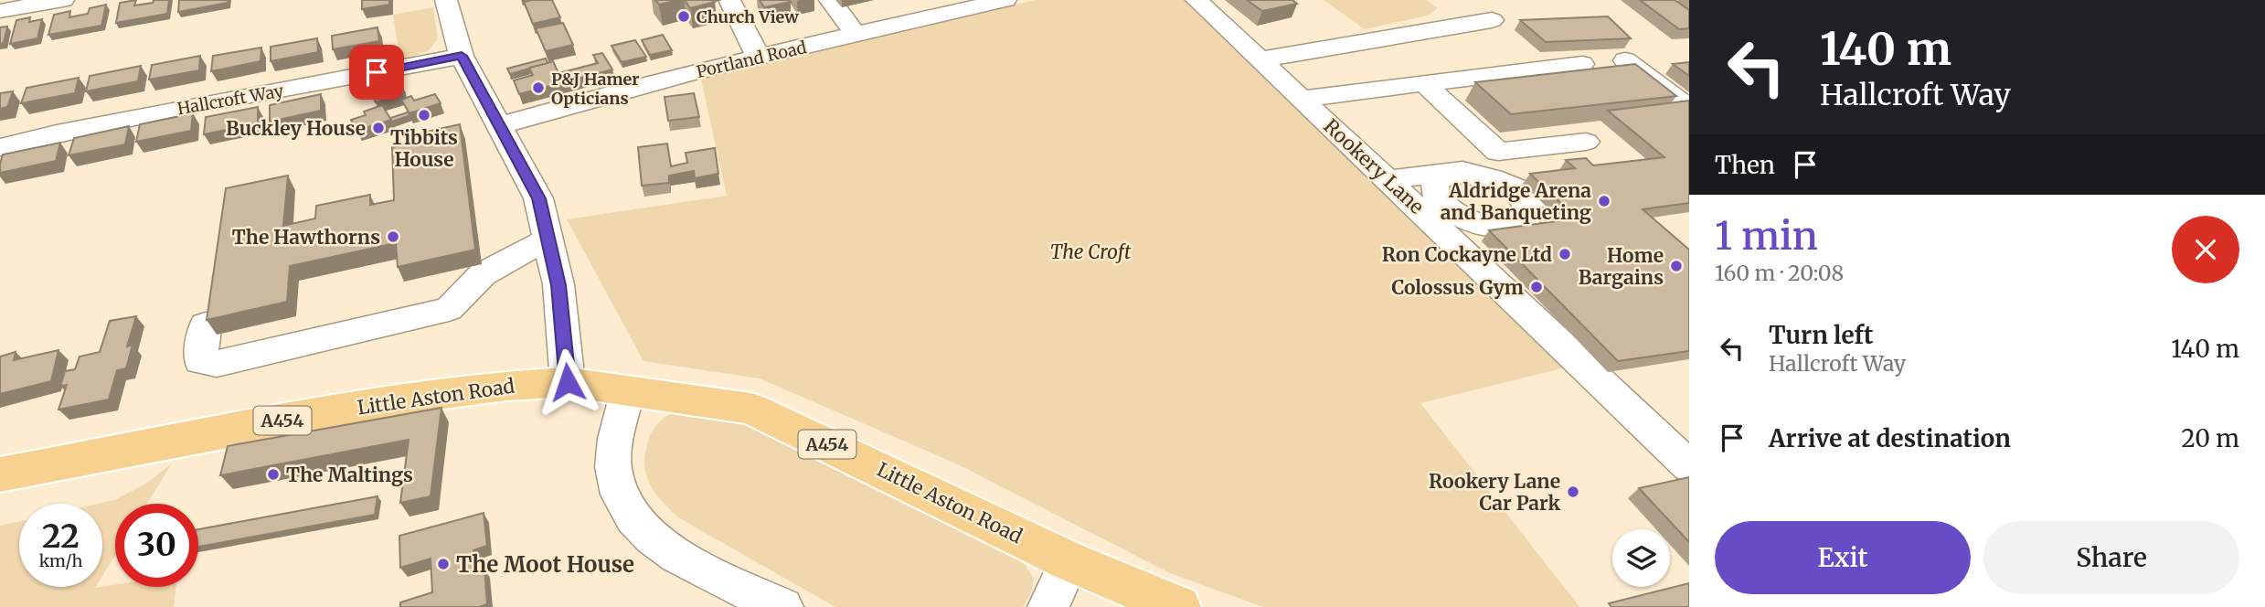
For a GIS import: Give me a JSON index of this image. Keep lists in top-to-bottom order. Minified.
{"streets":{"main road":["Little Aston Road","A454"],"street":["Portland Road","Hallcroft Way","Rookery Lane"]},"parks":["The Croft"],"places":["Church View","P&J Hamer Opticians","Tibbits House","Buckley House","Aldridge Arena and Banqueting","The Hawthorns","Ron Cockayne Ltd","Home Bargains","Colossus Gym","The Maltings","Rookery Lane Car Park","The Moot House"],"page":{"turn":["140 m","Hallcroft Way"],"then":"Then","heading":["1 min","160 m · 20:08"],"list":[{"name":"Turn left","note":"Hallcroft Way","value":"140 m"},{"name":"Arrive at destination","value":"20 m"}],"speed":"22 km/h","limit":"30","buttons":["Exit","Share"]}}
